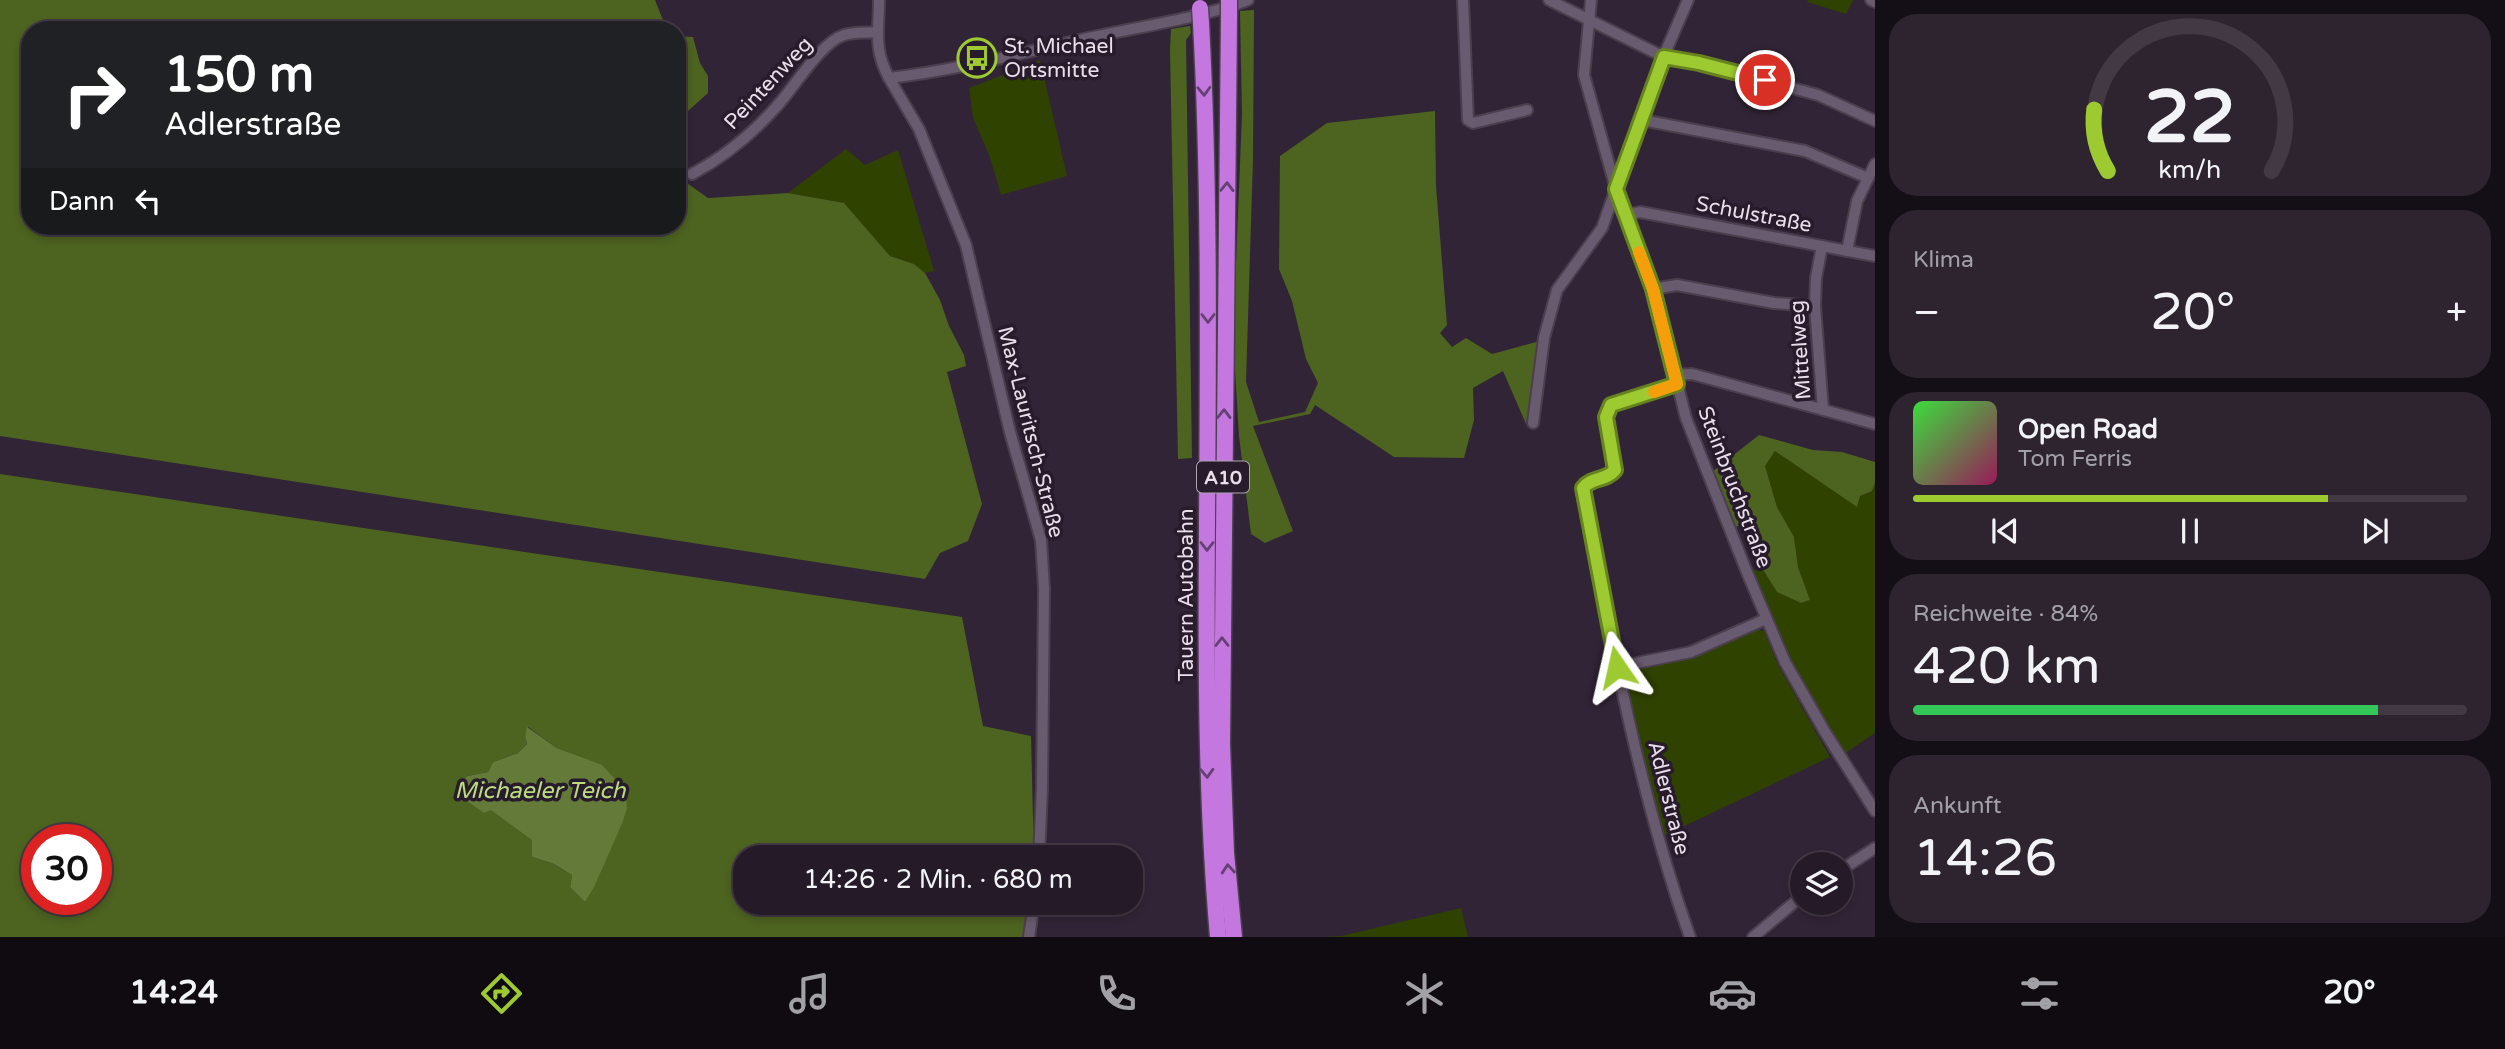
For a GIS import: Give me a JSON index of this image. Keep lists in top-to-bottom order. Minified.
{"streets":{"highway":["A10","Tauern Autobahn"],"street":["Peintenweg","Schulstraße","Mittelweg","Max-Lauritsch-Straße","Steinbruchstraße","Adlerstraße"]},"crossings":[["Peintenweg","Max-Lauritsch-Straße"],["Schulstraße","Mittelweg"],["Schulstraße","Steinbruchstraße"],["Steinbruchstraße","Adlerstraße"]],"water":["Michaeler Teich"],"places":{"bus stop":["St. Michael Ortsmitte"]},"page":{"turn":["150 m","Adlerstraße"],"then":"Dann","tile":["Klima",["Reichweite · 84%","420 km"],["Ankunft","14:26"]],"heat":["−","20°","+"],"song":["Open Road","Tom Ferris"],"limit":"30","trip":"14:26 · 2 Min. · 680 m","tabs":["14:24","20°"],"gauge":["22","km/h"]}}
